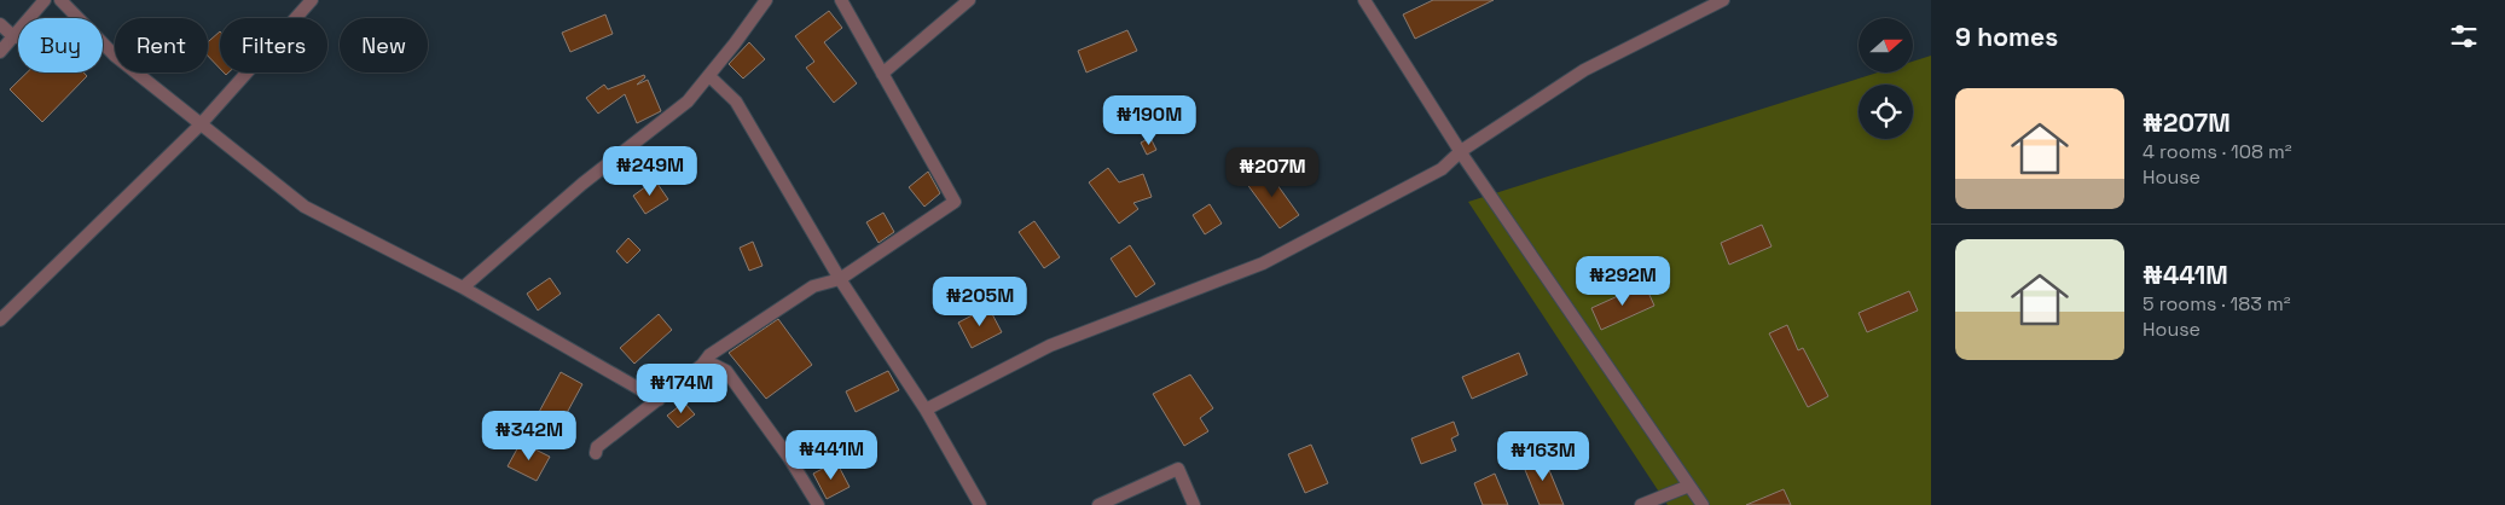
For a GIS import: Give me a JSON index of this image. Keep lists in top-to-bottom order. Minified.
{"north":"right","page":{"heading":"9 homes","chip":["Buy","Rent","Filters","New"],"list":[{"name":"₦207M","note":"4 rooms · 108 m² · House"},{"name":"₦441M","note":"5 rooms · 183 m² · House"}],"price":["₦190M","₦249M","₦207M","₦292M","₦205M","₦174M","₦342M","₦441M","₦163M"]}}
